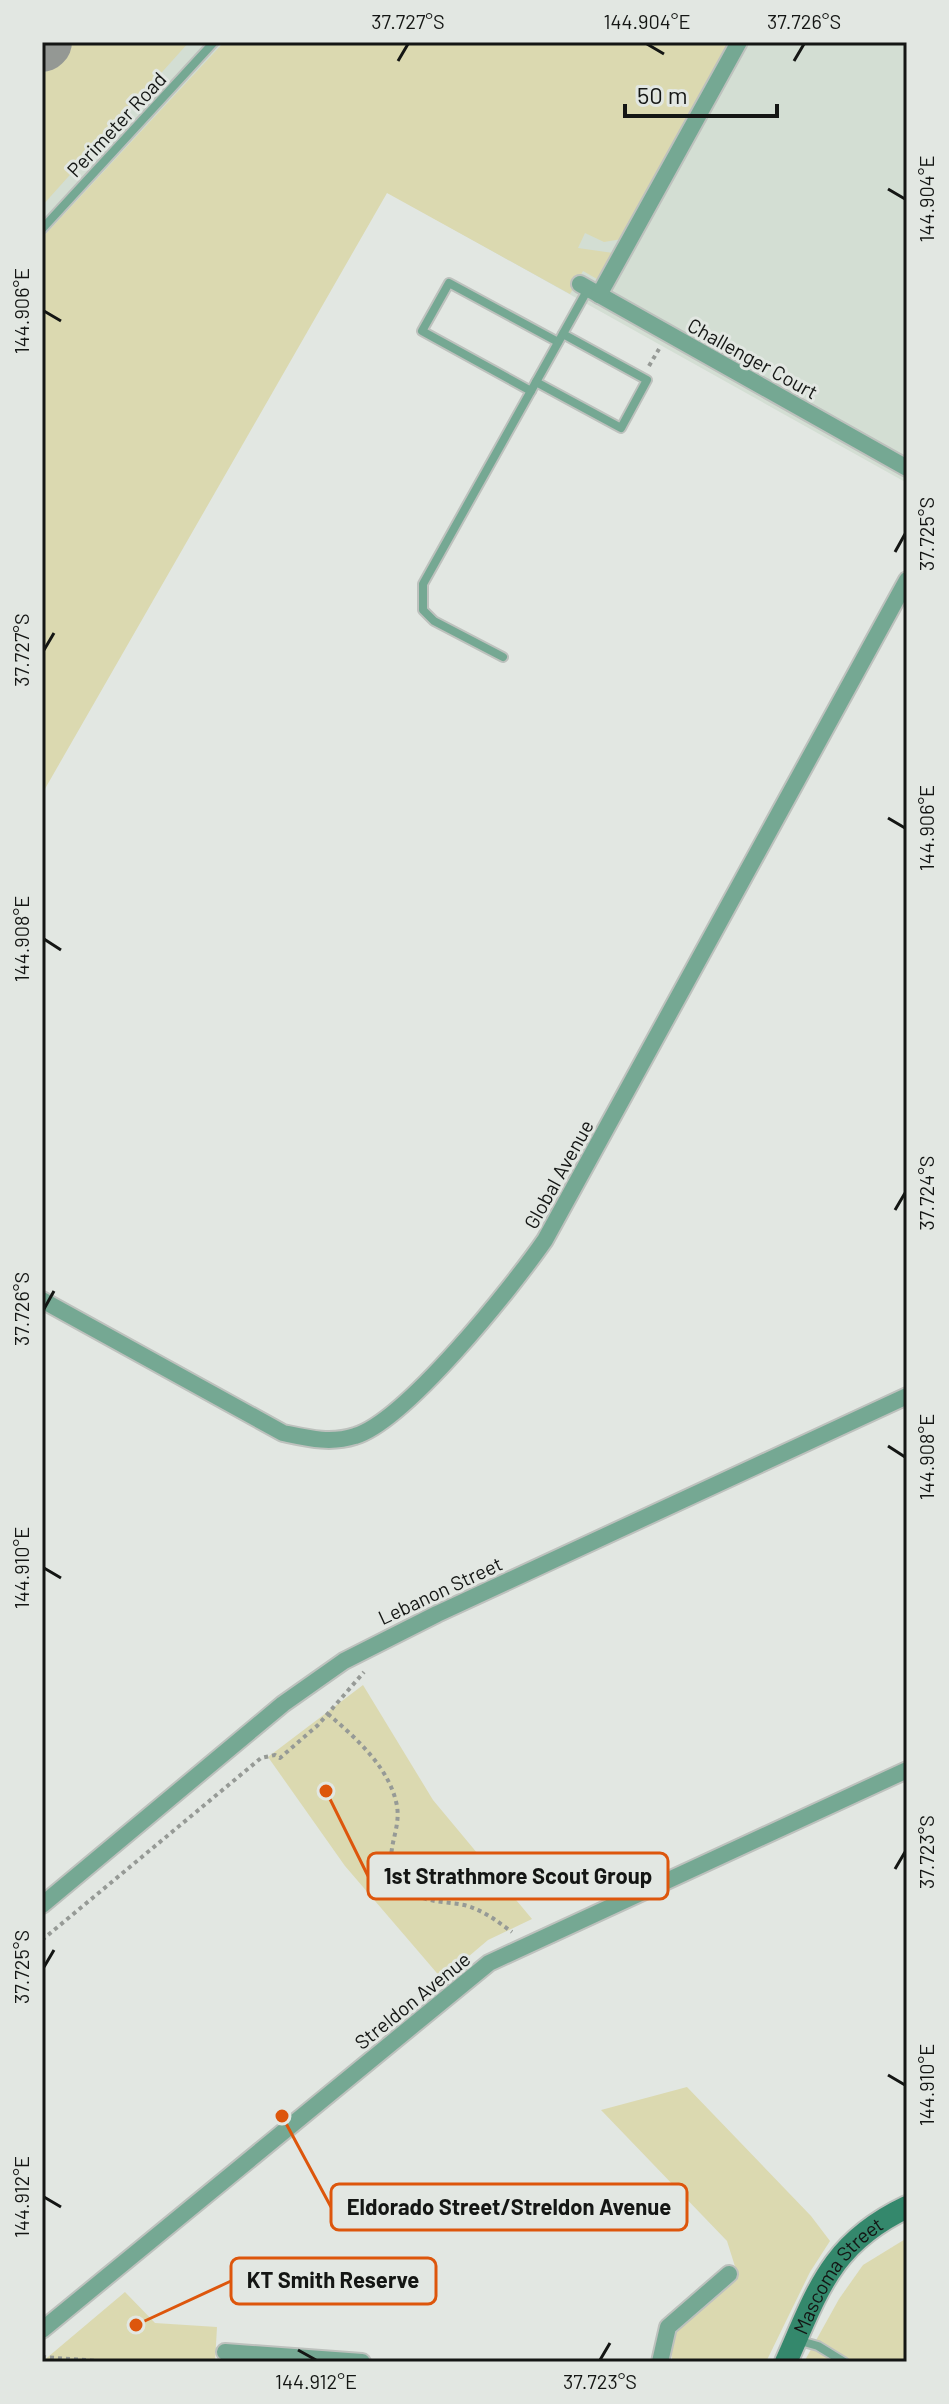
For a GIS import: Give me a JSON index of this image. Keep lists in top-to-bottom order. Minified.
{"streets":{"main road":["Mascoma Street"],"street":["Challenger Court","Global Avenue","Lebanon Street","Streldon Avenue"],"lane":["Perimeter Road"]},"places":["1st Strathmore Scout Group","Eldorado Street/Streldon Avenue","KT Smith Reserve"],"scale_bar":"50 m","coordinates":["37.727°S","144.904°E","37.726°S","144.906°E","37.725°S","144.908°E","37.724°S","144.910°E","37.723°S","144.912°E"]}
